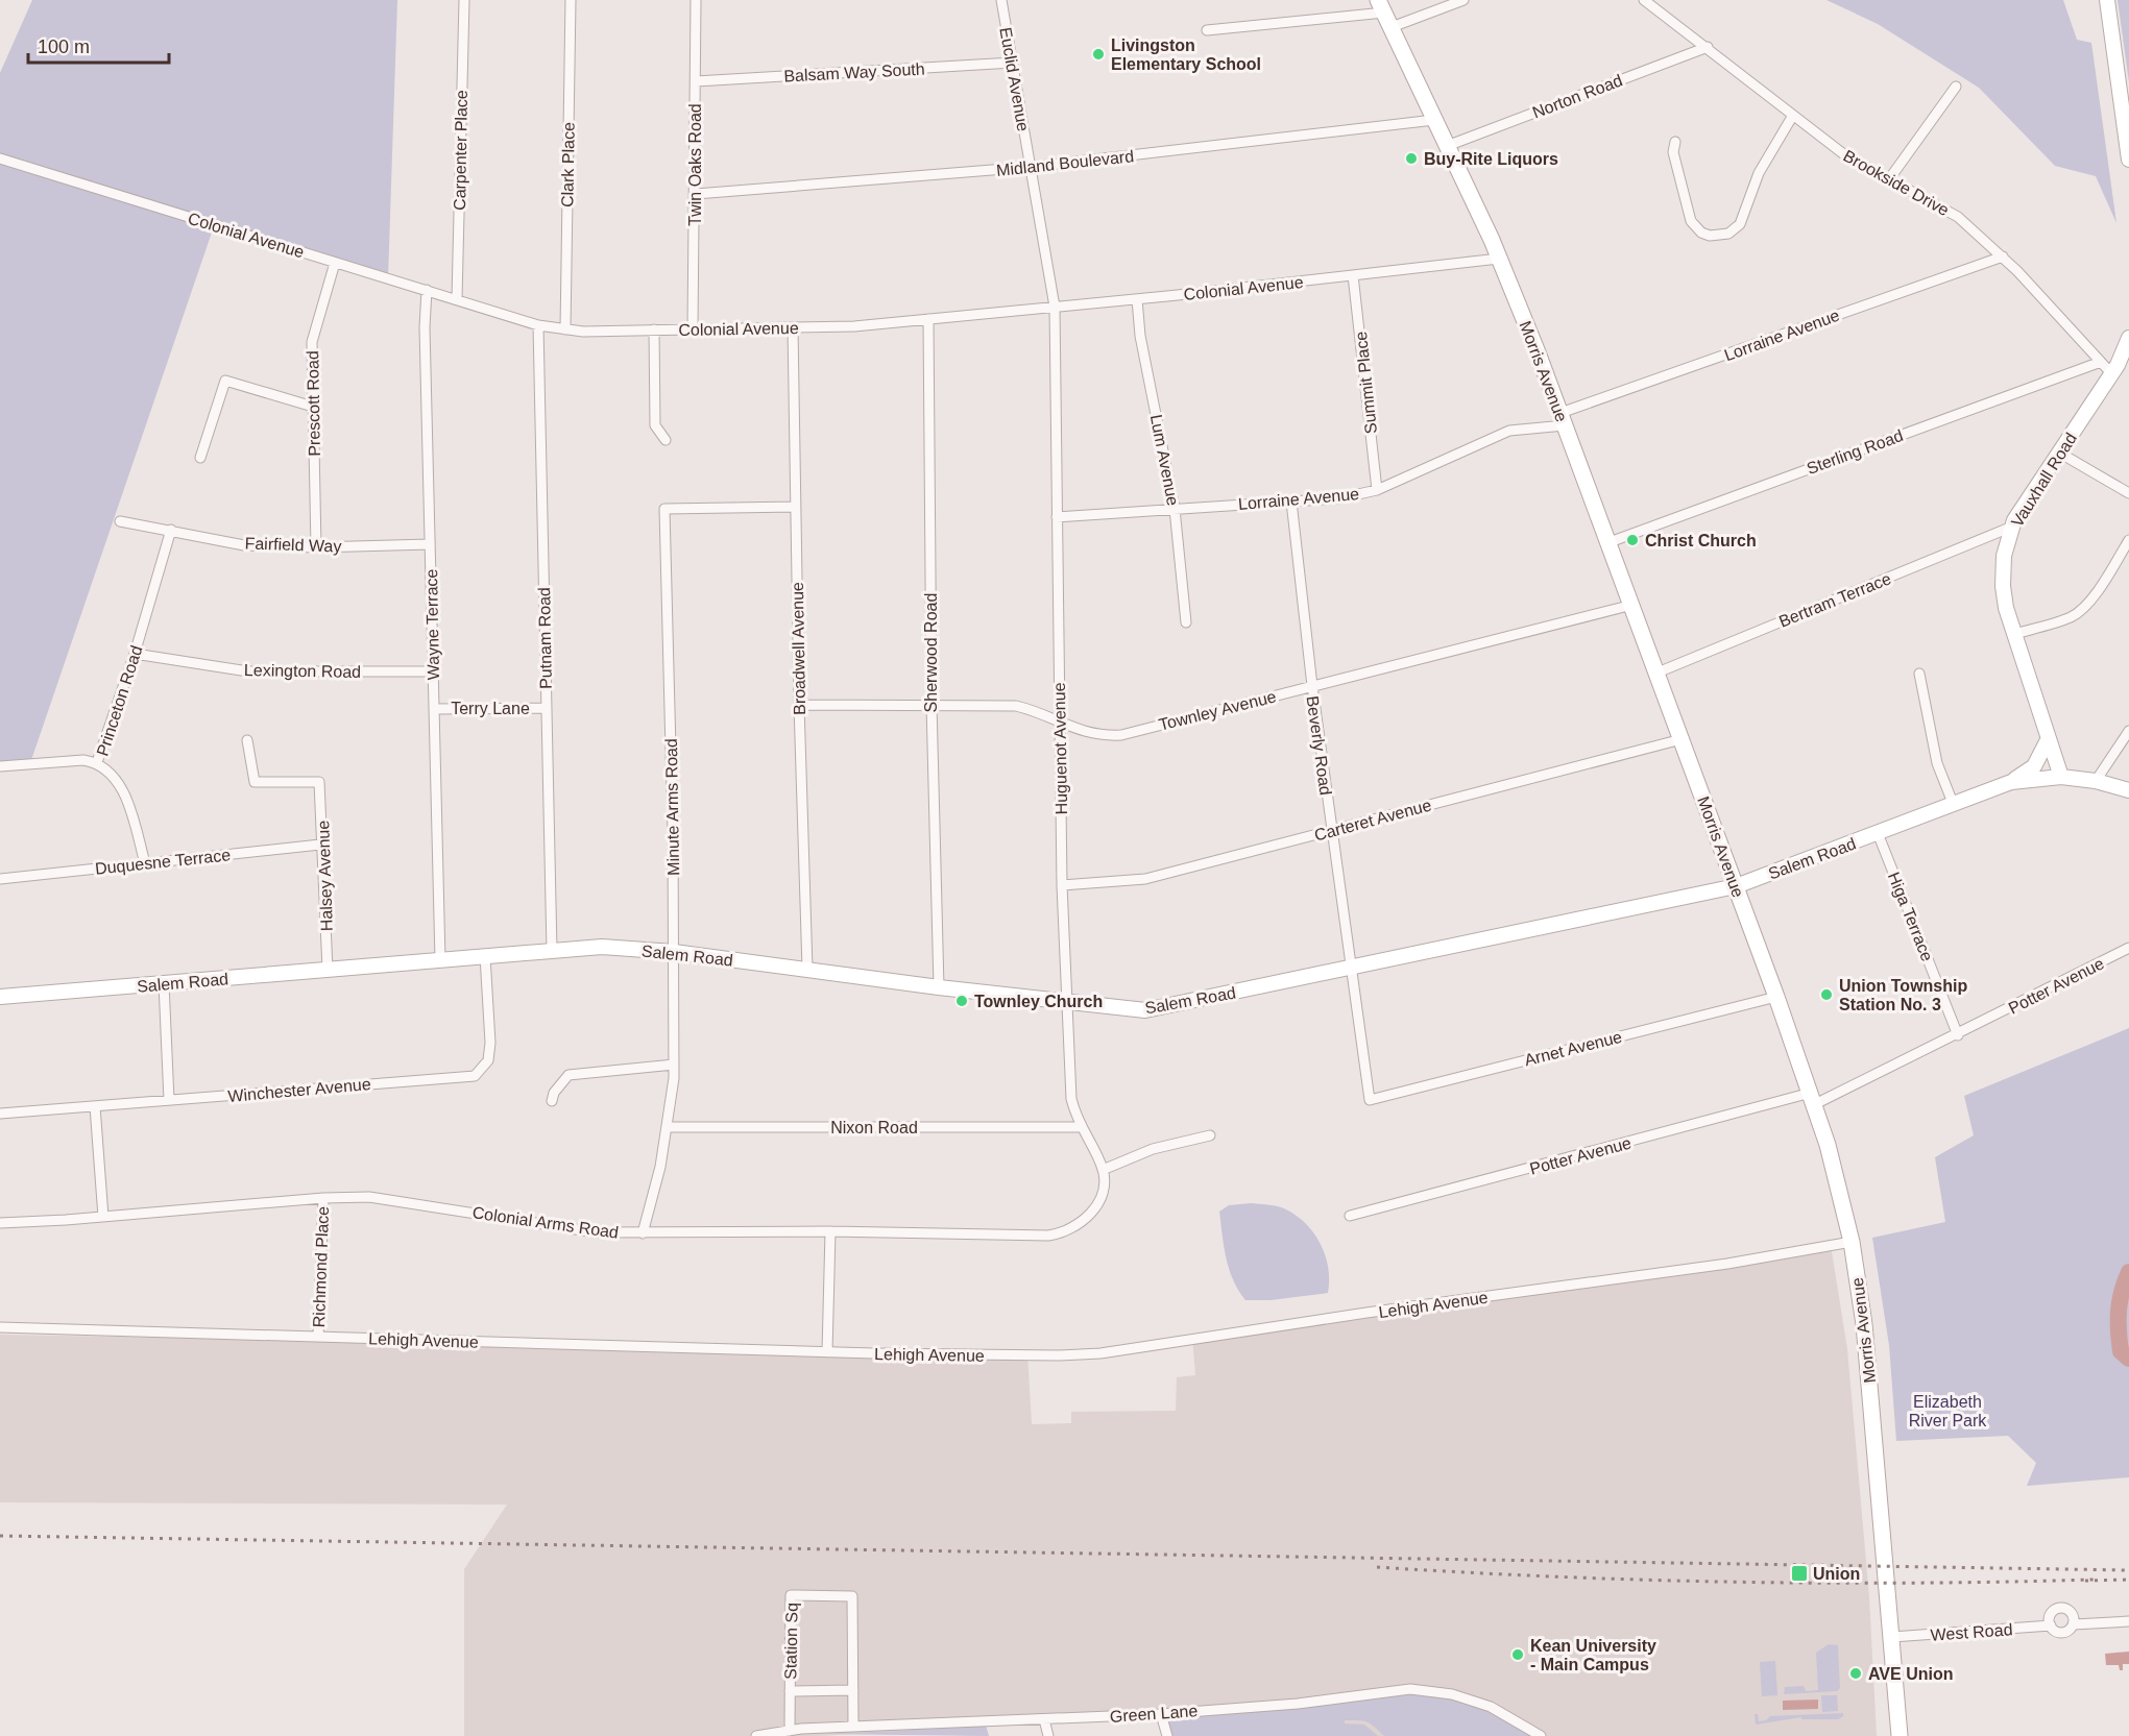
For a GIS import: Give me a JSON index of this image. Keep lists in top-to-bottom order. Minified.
{"streets":{"main road":["Morris Avenue"],"street":["Balsam Way South","Euclid Avenue","Norton Road","Carpenter Place","Midland Boulevard","Clark Place","Twin Oaks Road","Brookside Drive","Colonial Avenue","Lorraine Avenue","Summit Place","Prescott Road","Sterling Road","Lum Avenue","Vauxhall Road","Fairfield Way","Bertram Terrace","Wayne Terrace","Putnam Road","Broadwell Avenue","Sherwood Road","Lexington Road","Princeton Road","Terry Lane","Townley Avenue","Beverly Road","Huguenot Avenue","Minute Arms Road","Carteret Avenue","Salem Road","Duquesne Terrace","Halsey Avenue","Higa Terrace","Potter Avenue","Arnet Avenue","Winchester Avenue","Nixon Road","Colonial Arms Road","Richmond Place","Lehigh Avenue","West Road","Station Sq","Green Lane"]},"crossings":[["Balsam Way South","Euclid Avenue"],["Balsam Way South","Twin Oaks Road"],["Euclid Avenue","Midland Boulevard"],["Euclid Avenue","Colonial Avenue"],["Euclid Avenue","Huguenot Avenue"],["Norton Road","Brookside Drive"],["Norton Road","Morris Avenue"],["Carpenter Place","Colonial Avenue"],["Midland Boulevard","Twin Oaks Road"],["Midland Boulevard","Morris Avenue"],["Clark Place","Colonial Avenue"],["Twin Oaks Road","Colonial Avenue"],["Brookside Drive","Lorraine Avenue"],["Brookside Drive","Sterling Road"],["Brookside Drive","Vauxhall Road"],["Colonial Avenue","Morris Avenue"],["Colonial Avenue","Summit Place"],["Colonial Avenue","Prescott Road"],["Colonial Avenue","Lum Avenue"],["Colonial Avenue","Wayne Terrace"],["Colonial Avenue","Putnam Road"],["Colonial Avenue","Broadwell Avenue"],["Colonial Avenue","Sherwood Road"],["Colonial Avenue","Huguenot Avenue"],["Lorraine Avenue","Morris Avenue"],["Lorraine Avenue","Summit Place"],["Lorraine Avenue","Lum Avenue"],["Lorraine Avenue","Beverly Road"],["Lorraine Avenue","Huguenot Avenue"],["Morris Avenue","Sterling Road"],["Morris Avenue","Bertram Terrace"],["Morris Avenue","Townley Avenue"],["Morris Avenue","Carteret Avenue"],["Morris Avenue","Salem Road"],["Morris Avenue","Potter Avenue"],["Morris Avenue","Arnet Avenue"],["Morris Avenue","Lehigh Avenue"],["Morris Avenue","West Road"],["Prescott Road","Fairfield Way"],["Vauxhall Road","Bertram Terrace"],["Vauxhall Road","Salem Road"],["Fairfield Way","Wayne Terrace"],["Fairfield Way","Princeton Road"],["Wayne Terrace","Lexington Road"],["Wayne Terrace","Terry Lane"],["Wayne Terrace","Salem Road"],["Putnam Road","Terry Lane"],["Putnam Road","Salem Road"],["Broadwell Avenue","Townley Avenue"],["Broadwell Avenue","Minute Arms Road"],["Broadwell Avenue","Salem Road"],["Sherwood Road","Townley Avenue"],["Sherwood Road","Salem Road"],["Lexington Road","Princeton Road"],["Princeton Road","Duquesne Terrace"],["Townley Avenue","Beverly Road"],["Townley Avenue","Huguenot Avenue"],["Beverly Road","Carteret Avenue"],["Beverly Road","Salem Road"],["Beverly Road","Arnet Avenue"],["Huguenot Avenue","Carteret Avenue"],["Huguenot Avenue","Salem Road"],["Huguenot Avenue","Nixon Road"],["Huguenot Avenue","Colonial Arms Road"],["Minute Arms Road","Salem Road"],["Minute Arms Road","Nixon Road"],["Minute Arms Road","Colonial Arms Road"],["Salem Road","Halsey Avenue"],["Salem Road","Higa Terrace"],["Salem Road","Winchester Avenue"],["Duquesne Terrace","Halsey Avenue"],["Higa Terrace","Potter Avenue"],["Colonial Arms Road","Richmond Place"],["Richmond Place","Lehigh Avenue"],["Station Sq","Green Lane"]],"parks":["Elizabeth River Park"],"places":{"other":["Livingston Elementary School","Buy-Rite Liquors","Christ Church","Union Township Station No. 3","Townley Church","Kean University - Main Campus","AVE Union"],"transit":["Union"]},"scale_bar":"100 m"}
